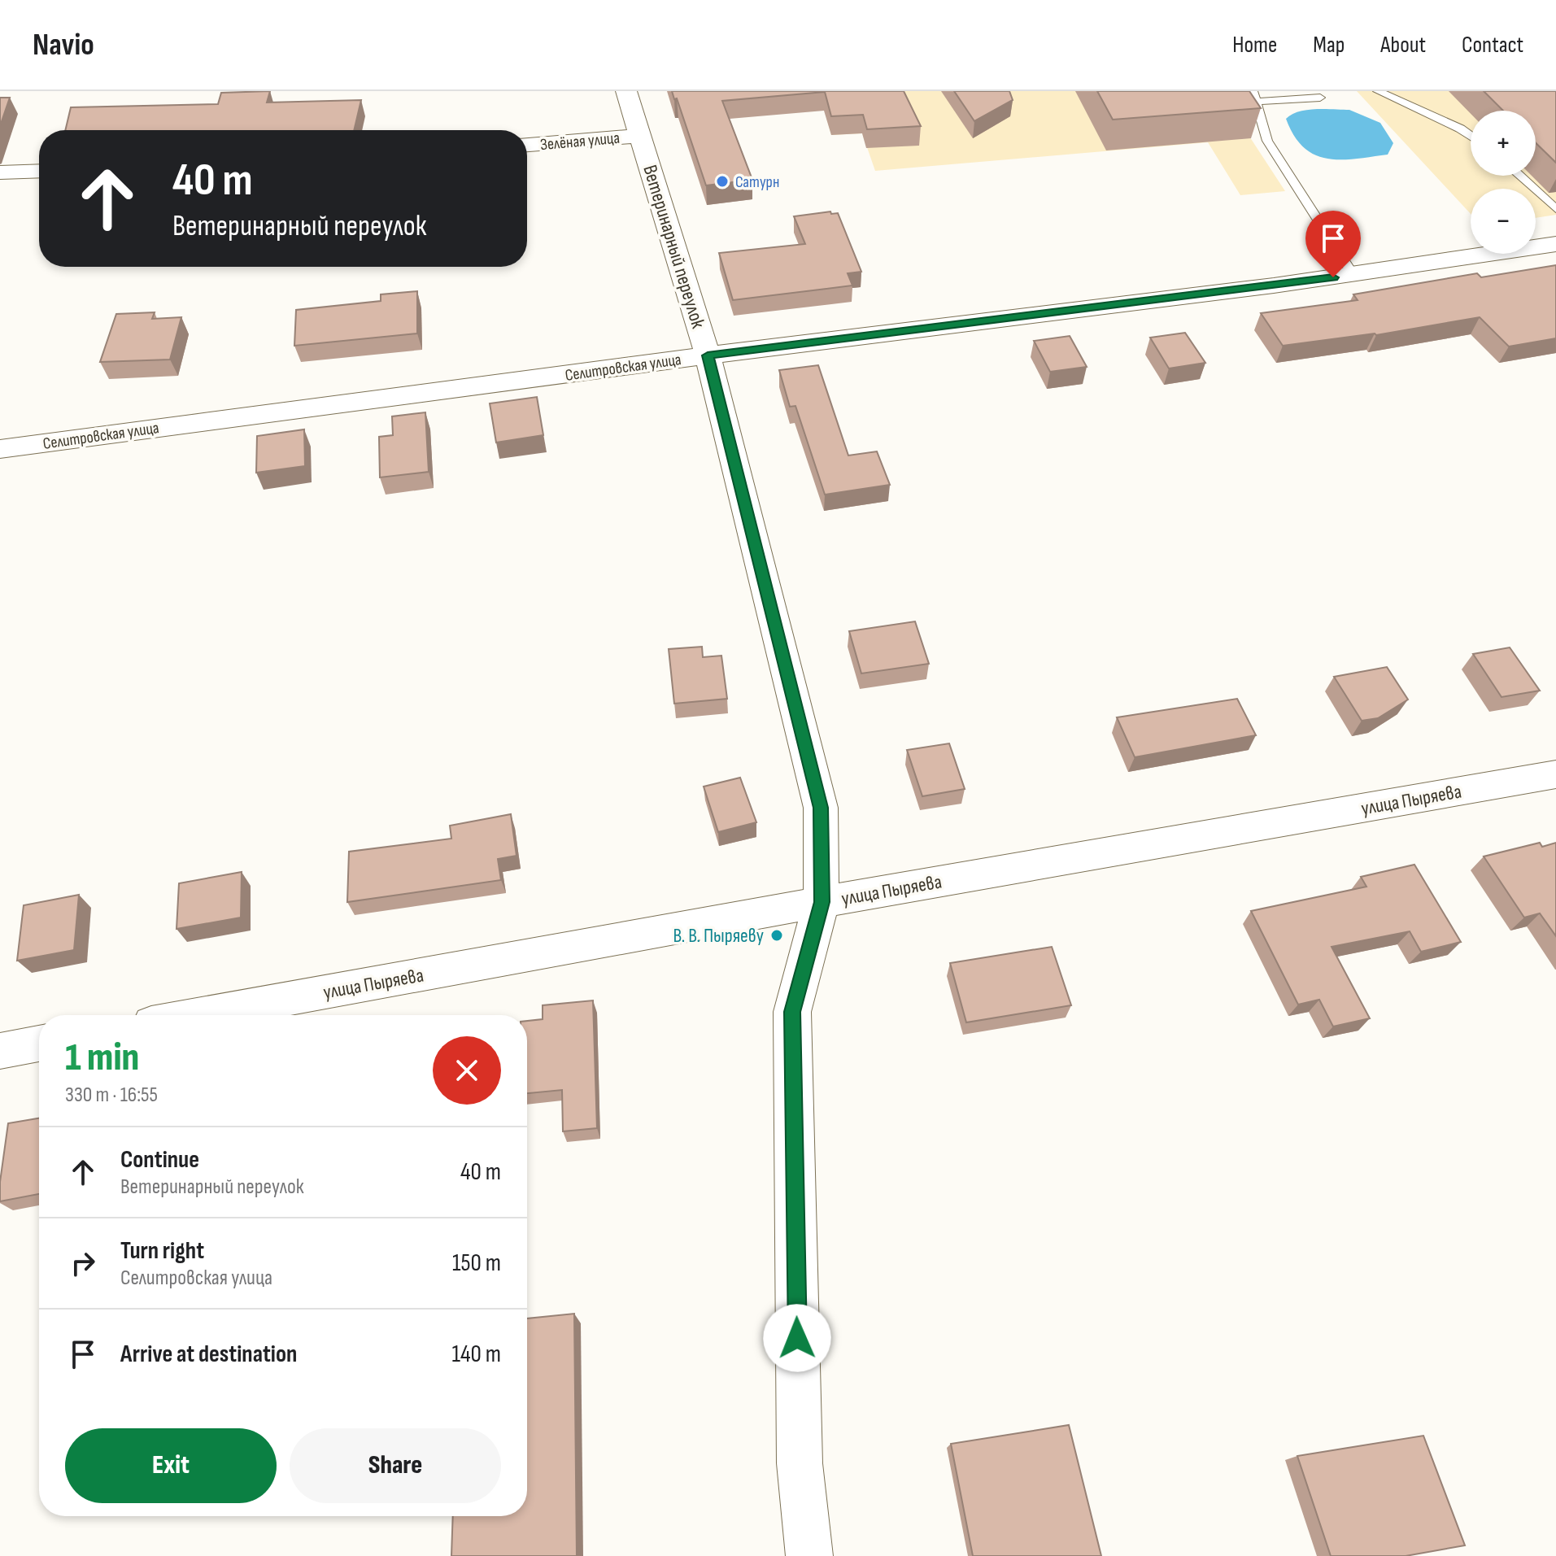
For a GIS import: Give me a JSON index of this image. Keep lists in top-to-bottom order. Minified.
{"streets":{"street":["Зелёная улица","Ветеринарный переулок","Селитровская улица","улица Пыряева"]},"crossings":[["Зелёная улица","Ветеринарный переулок"],["Ветеринарный переулок","Селитровская улица"],["Ветеринарный переулок","улица Пыряева"]],"places":["Сатурн","В. В. Пыряеву"],"page":{"header":"Navio","nav":["Home","Map","About","Contact"],"map_buttons":["+","−"],"turn":["40 m","Ветеринарный переулок"],"heading":["1 min","330 m · 16:55"],"list":[{"name":"Continue","note":"Ветеринарный переулок","value":"40 m"},{"name":"Turn right","note":"Селитровская улица","value":"150 m"},{"name":"Arrive at destination","value":"140 m"}],"buttons":["Exit","Share"]}}
